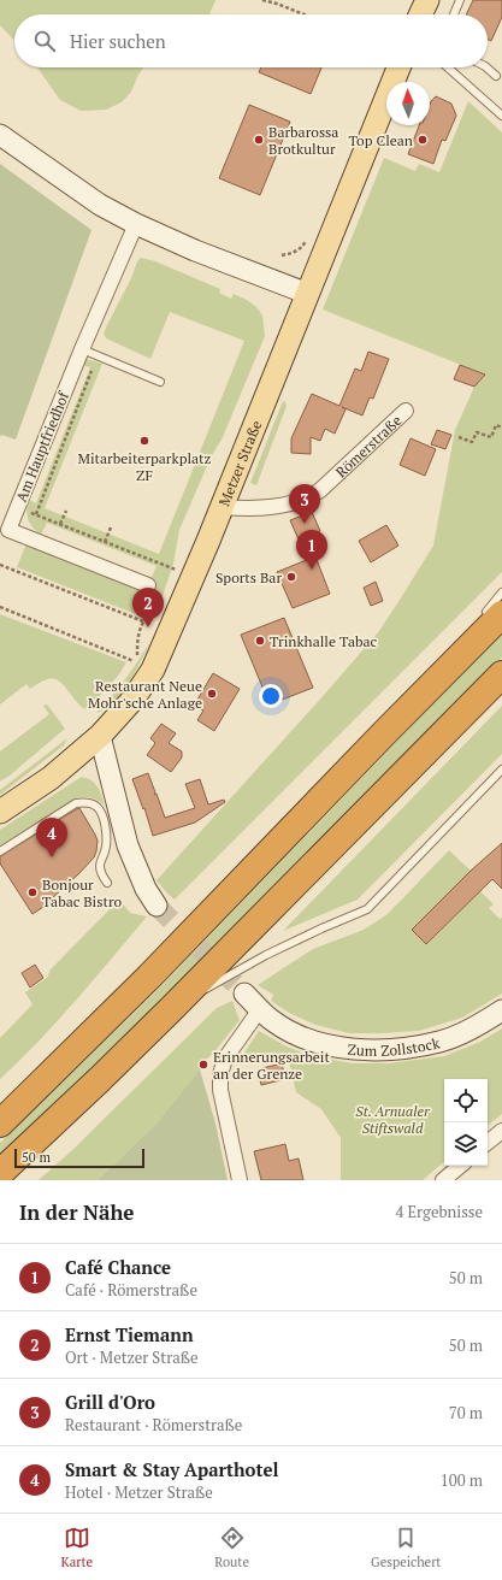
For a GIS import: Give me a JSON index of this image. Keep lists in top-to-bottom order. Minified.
{"streets":{"main road":["Metzer Straße"],"street":["Römerstraße","Am Hauptfriedhof","Zum Zollstock"]},"crossings":[["Römerstraße","Metzer Straße"]],"parks":["St. Arnualer Stiftswald"],"places":["Barbarossa Brotkultur","Top Clean","Mitarbeiterparkplatz ZF","Sports Bar","Trinkhalle Tabac","Restaurant Neue Mohr'sche Anlage","Bonjour Tabac Bistro","Erinnerungsarbeit an der Grenze"],"scale_bar":"50 m","north":"top","page":{"search":"Hier suchen","pins":["3","1","2","4"],"scale":"50 m","heading":["In der Nähe","4 Ergebnisse"],"list":[{"mark":"1","name":"Café Chance","note":"Café · Römerstraße","value":"50 m"},{"mark":"2","name":"Ernst Tiemann","note":"Ort · Metzer Straße","value":"50 m"},{"mark":"3","name":"Grill d'Oro","note":"Restaurant · Römerstraße","value":"70 m"},{"mark":"4","name":"Smart & Stay Aparthotel","note":"Hotel · Metzer Straße","value":"100 m"}],"nav":["Karte","Route","Gespeichert"]}}
